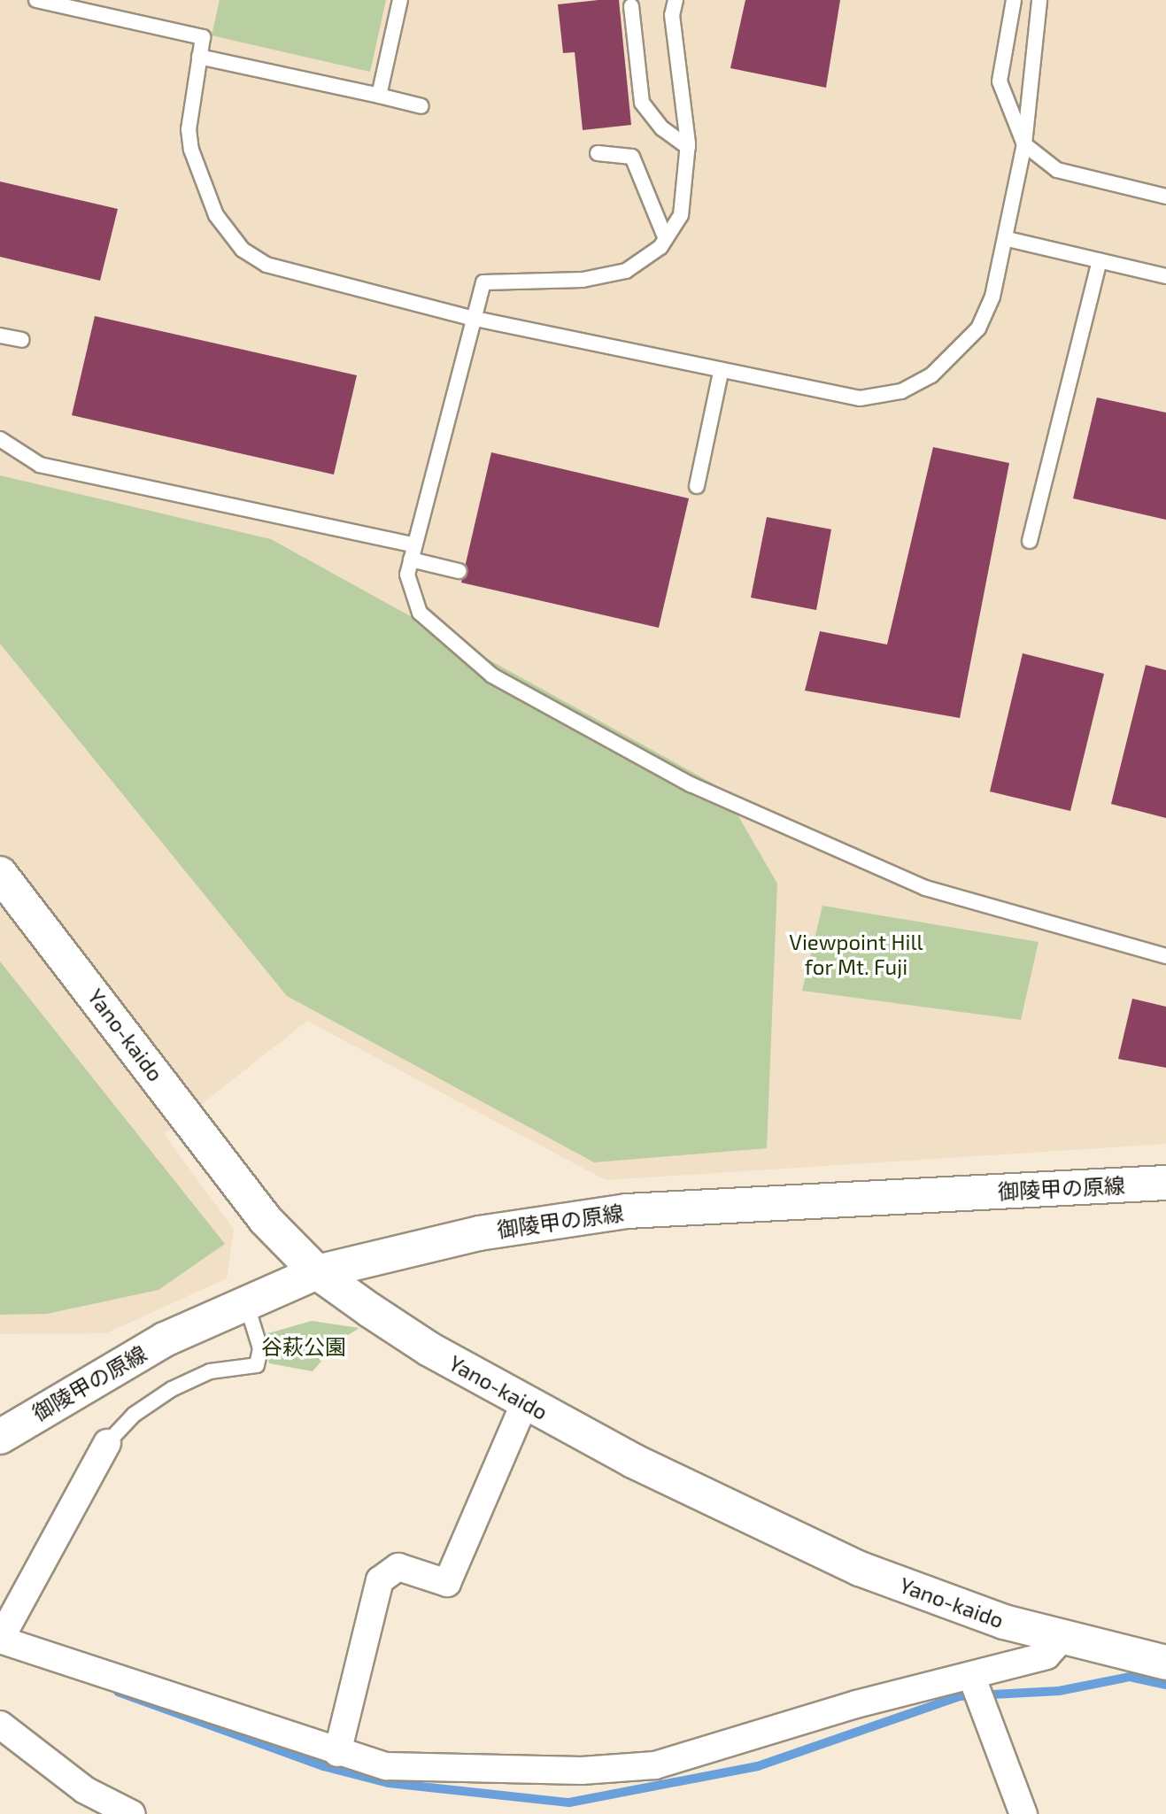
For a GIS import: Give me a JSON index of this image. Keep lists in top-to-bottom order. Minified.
{"streets":{"main road":["Yano-kaido","御陵甲の原線"]},"crossings":[["Yano-kaido","御陵甲の原線"]],"parks":["Viewpoint Hill for Mt. Fuji","谷萩公園"]}
